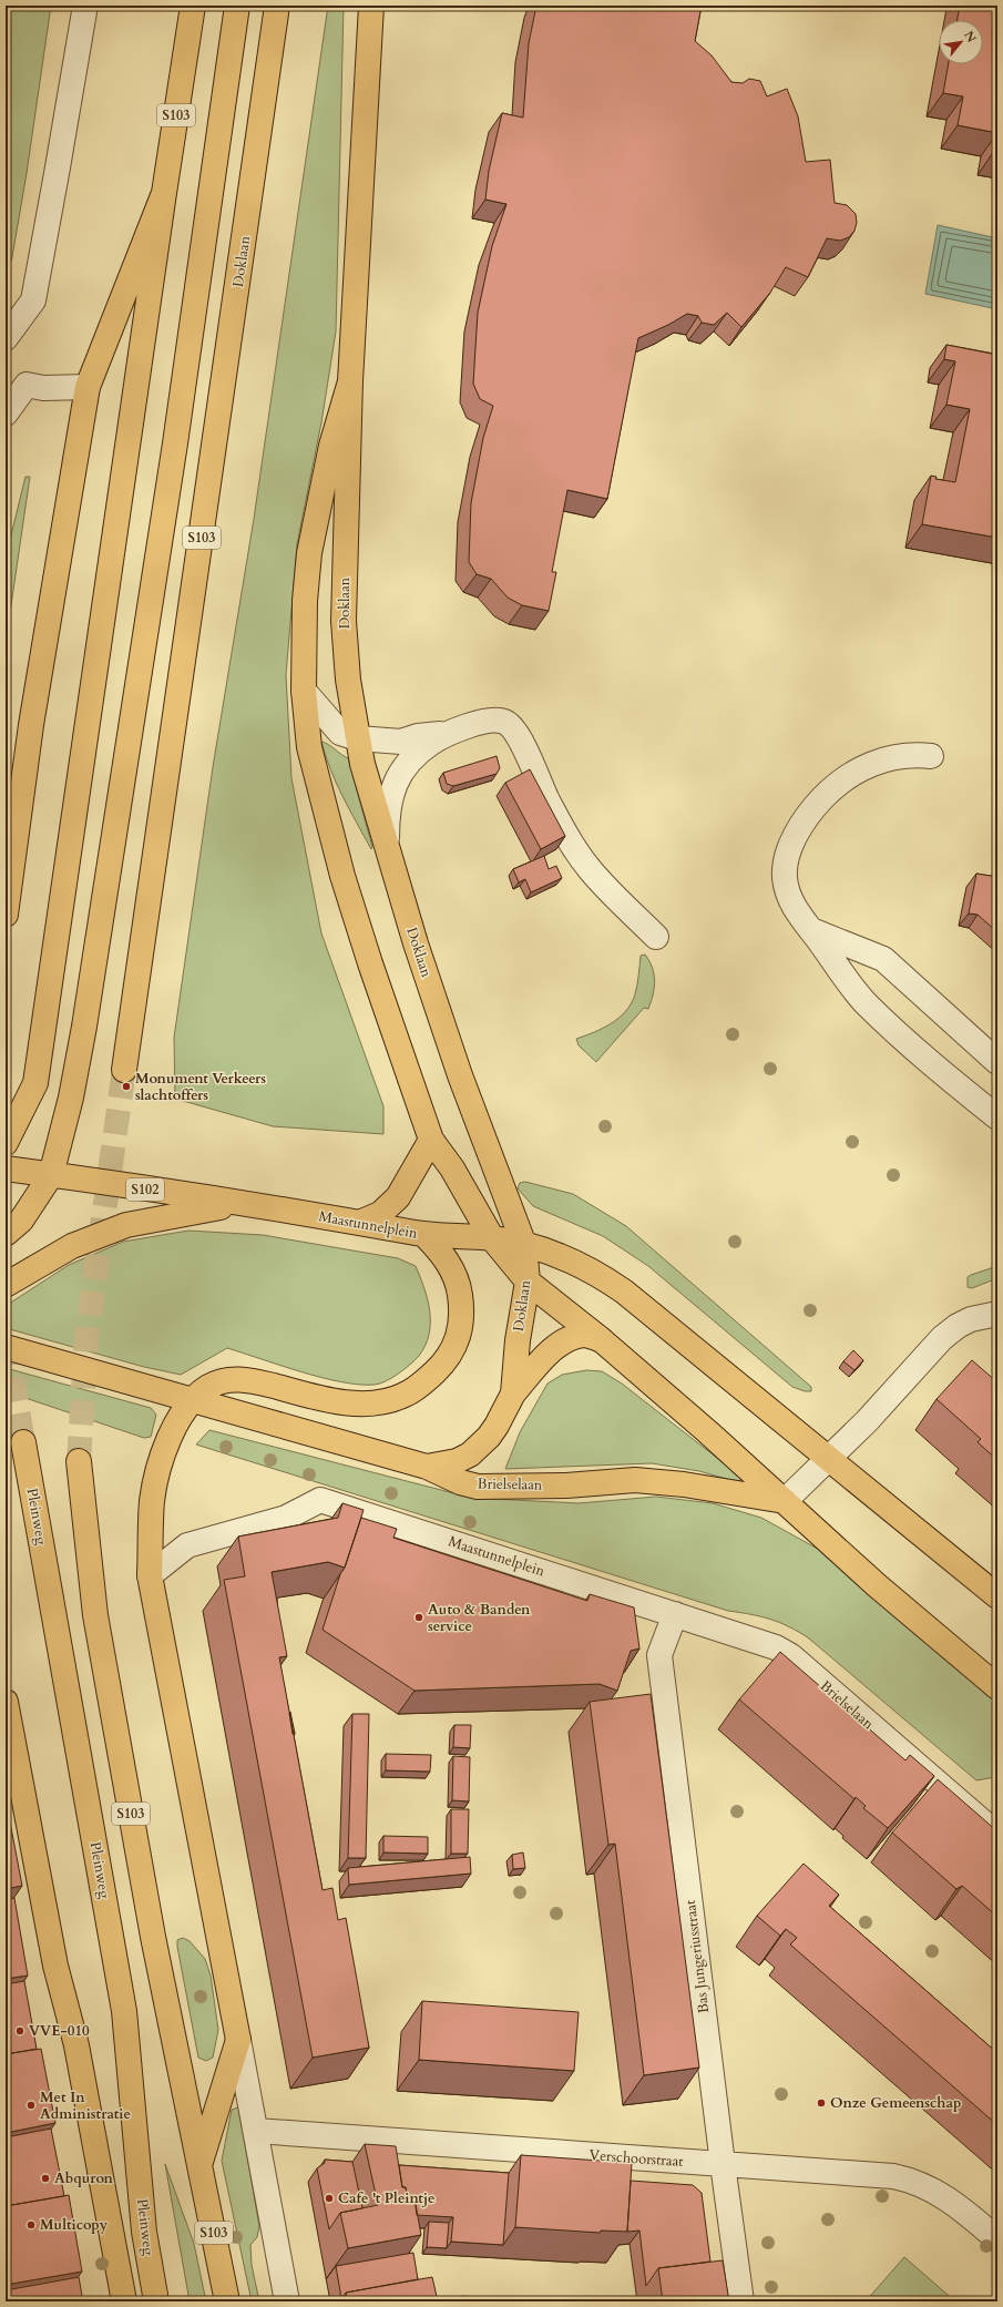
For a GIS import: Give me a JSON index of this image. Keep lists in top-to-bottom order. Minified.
{"streets":{"main road":["S103","Doklaan","S102","Maastunnelplein","Brielselaan","Pleinweg"],"street":["Bas Jungeriusstraat","Verschoorstraat"]},"crossings":[["Doklaan","Brielselaan"],["Maastunnelplein","Brielselaan"],["Maastunnelplein","Bas Jungeriusstraat"],["Brielselaan","Bas Jungeriusstraat"],["Bas Jungeriusstraat","Verschoorstraat"]],"places":["Monument Verkeers slachtoffers","Auto & Banden service","VVE-010","Onze Gemeenschap","Met In Administratie","Abquron","Cafe 't Pleintje","Multicopy"],"north":"top right"}
